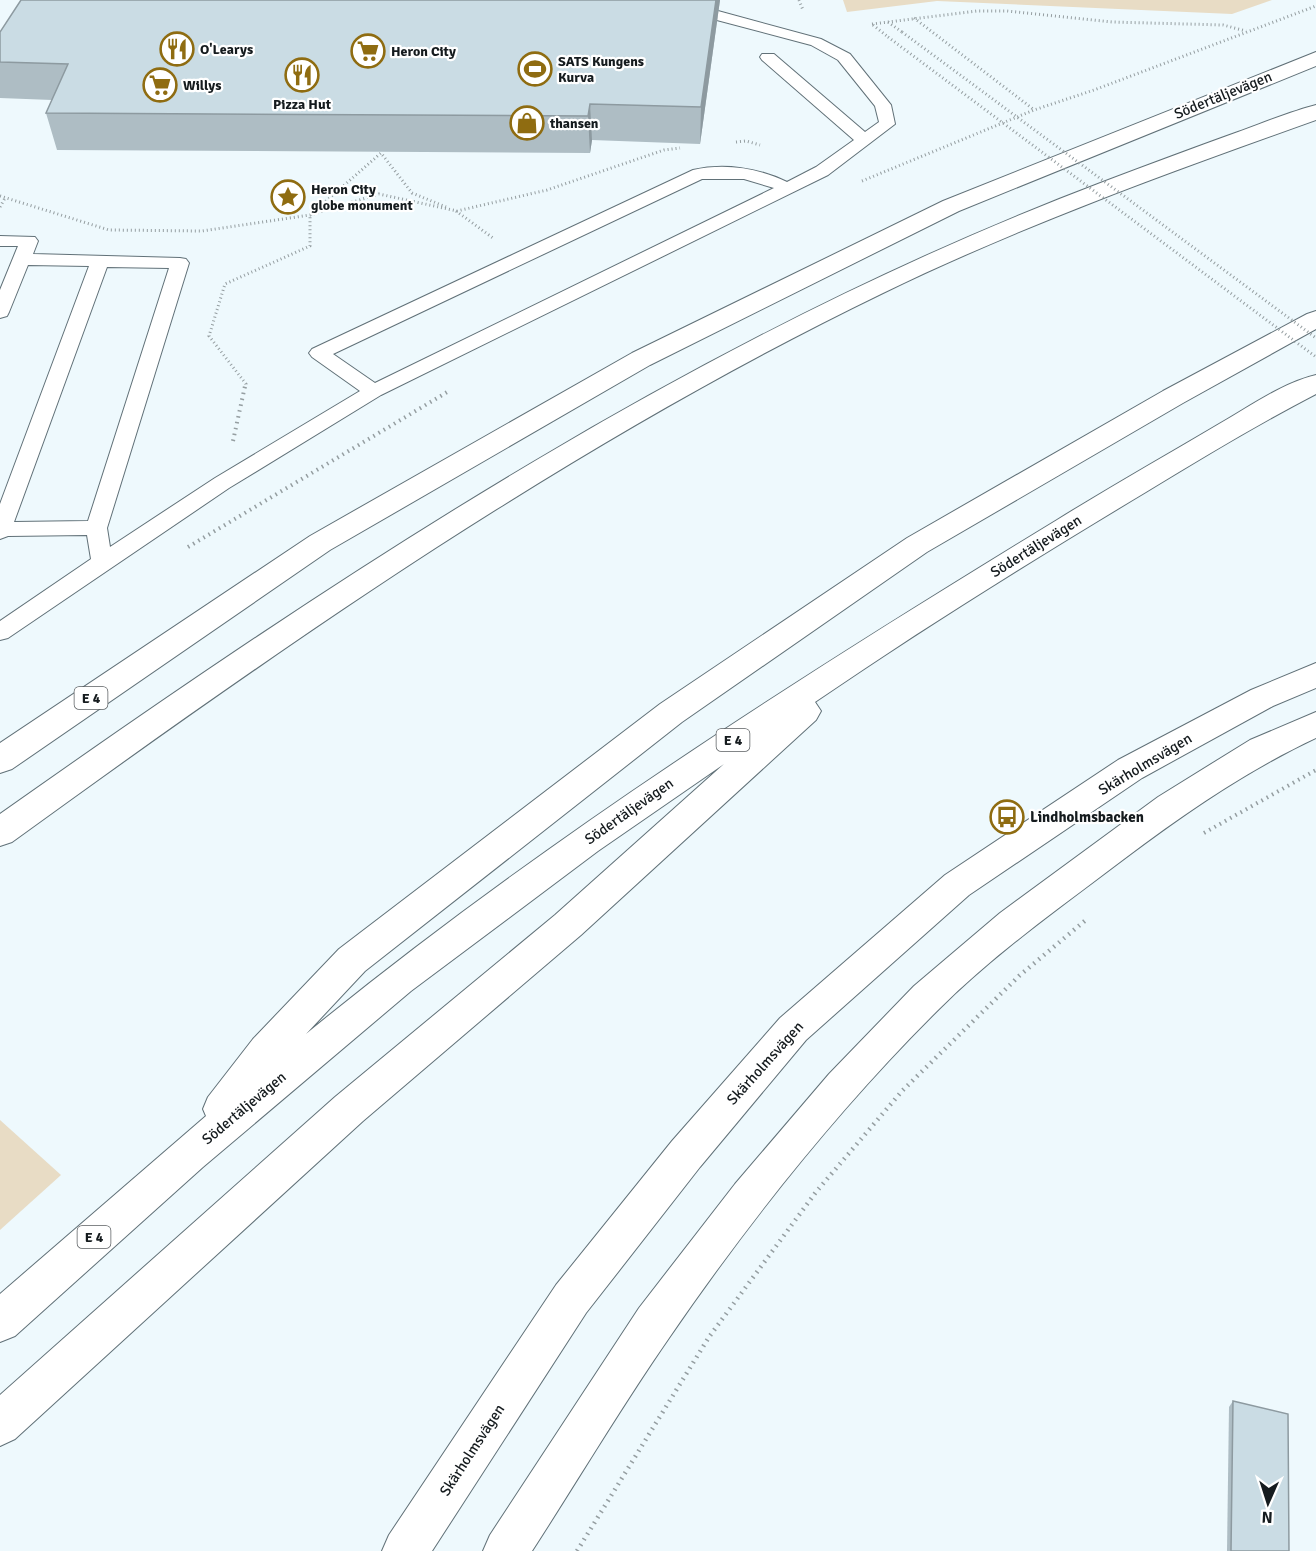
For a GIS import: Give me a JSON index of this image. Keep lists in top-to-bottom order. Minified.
{"streets":{"main road":["Södertäljevägen","E 4","Skärholmsvägen"]},"places":{"restaurant":["O'Learys","Pizza Hut"],"supermarket":["Heron City","Willys"],"sports":["SATS Kungens Kurva"],"shop":["thansen"],"place":["Heron City globe monument"],"bus stop":["Lindholmsbacken"]},"north":"bottom"}
